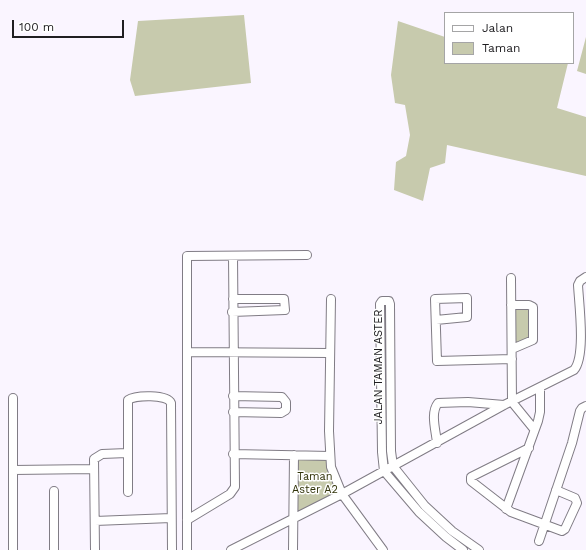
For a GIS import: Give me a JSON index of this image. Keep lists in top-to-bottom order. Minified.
{"streets":{"street":["JALAN TAMAN ASTER"]},"parks":["Taman Aster A2"],"legend":["Jalan","Taman"],"scale_bar":"100 m"}
